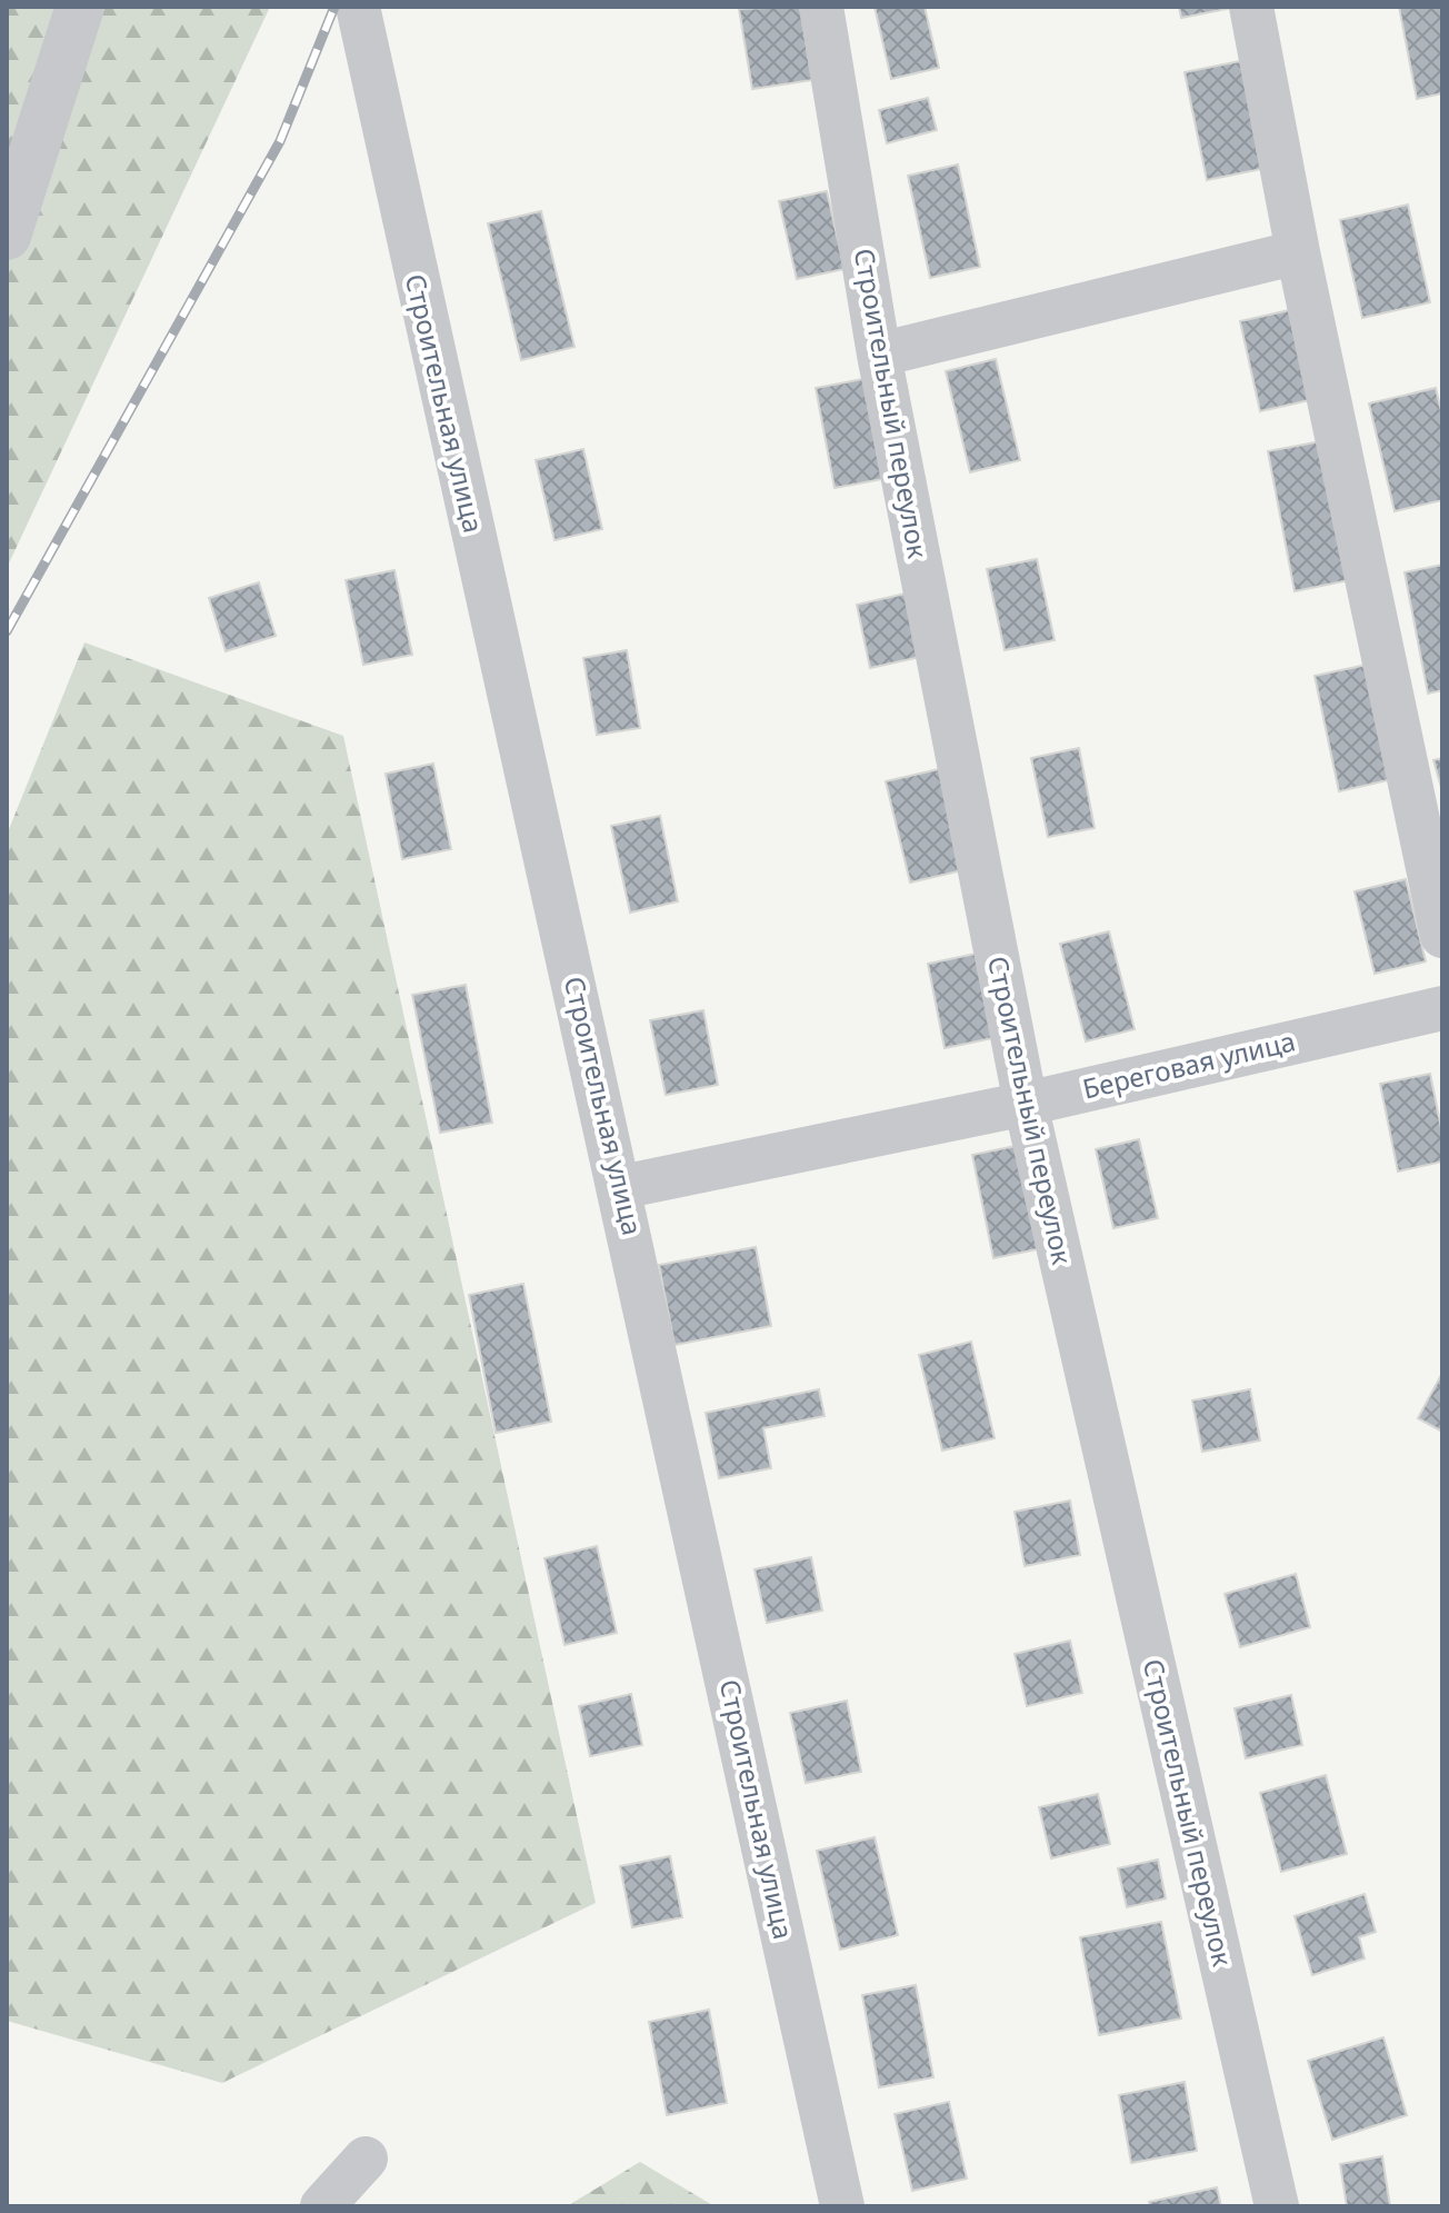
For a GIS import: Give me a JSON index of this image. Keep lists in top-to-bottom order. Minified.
{"streets":{"street":["Строительная улица","Строительный переулок","Береговая улица"]},"crossings":[["Строительная улица","Береговая улица"],["Строительный переулок","Береговая улица"]]}
